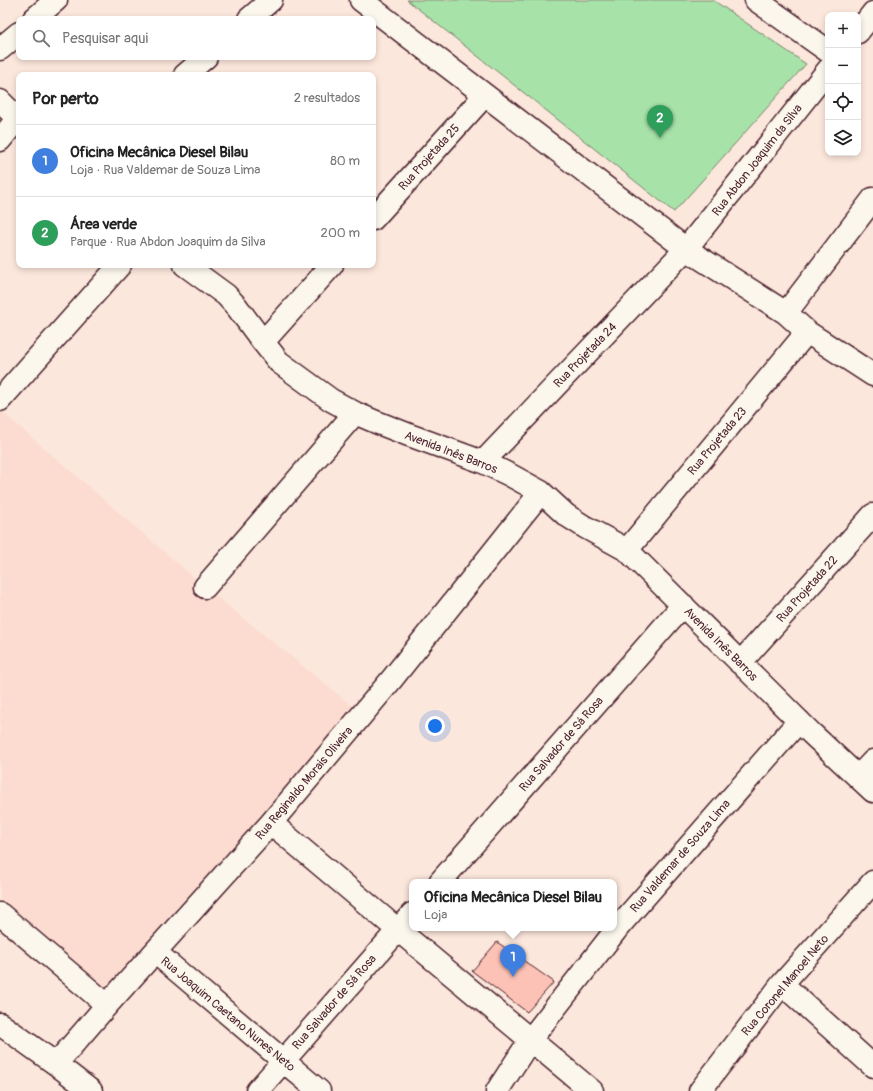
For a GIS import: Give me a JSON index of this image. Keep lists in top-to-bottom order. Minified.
{"streets":{"street":["Rua Projetada 25","Rua Abdon Joaquim da Silva","Rua Projetada 24","Rua Projetada 23","Avenida Inês Barros","Rua Projetada 22","Rua Salvador de Sá Rosa","Rua Reginaldo Morais Oliveira","Rua Valdemar de Souza Lima","Rua Coronel Manoel Neto","Rua Joaquim Caetano Nunes Neto"]},"crossings":[["Rua Abdon Joaquim da Silva","Rua Projetada 24"],["Rua Projetada 24","Avenida Inês Barros"],["Rua Projetada 23","Avenida Inês Barros"],["Avenida Inês Barros","Rua Projetada 22"],["Avenida Inês Barros","Rua Salvador de Sá Rosa"],["Avenida Inês Barros","Rua Reginaldo Morais Oliveira"],["Avenida Inês Barros","Rua Valdemar de Souza Lima"],["Rua Salvador de Sá Rosa","Rua Joaquim Caetano Nunes Neto"],["Rua Reginaldo Morais Oliveira","Rua Joaquim Caetano Nunes Neto"]],"page":{"map_buttons":["+","−"],"search":"Pesquisar aqui","heading":["Por perto","2 resultados"],"pins":["2","1"],"list":[{"mark":"1","name":"Oficina Mecânica Diesel Bilau","note":"Loja · Rua Valdemar de Souza Lima","value":"80 m"},{"mark":"2","name":"Área verde","note":"Parque · Rua Abdon Joaquim da Silva","value":"200 m"}],"popup":["Oficina Mecânica Diesel Bilau","Loja"]}}
